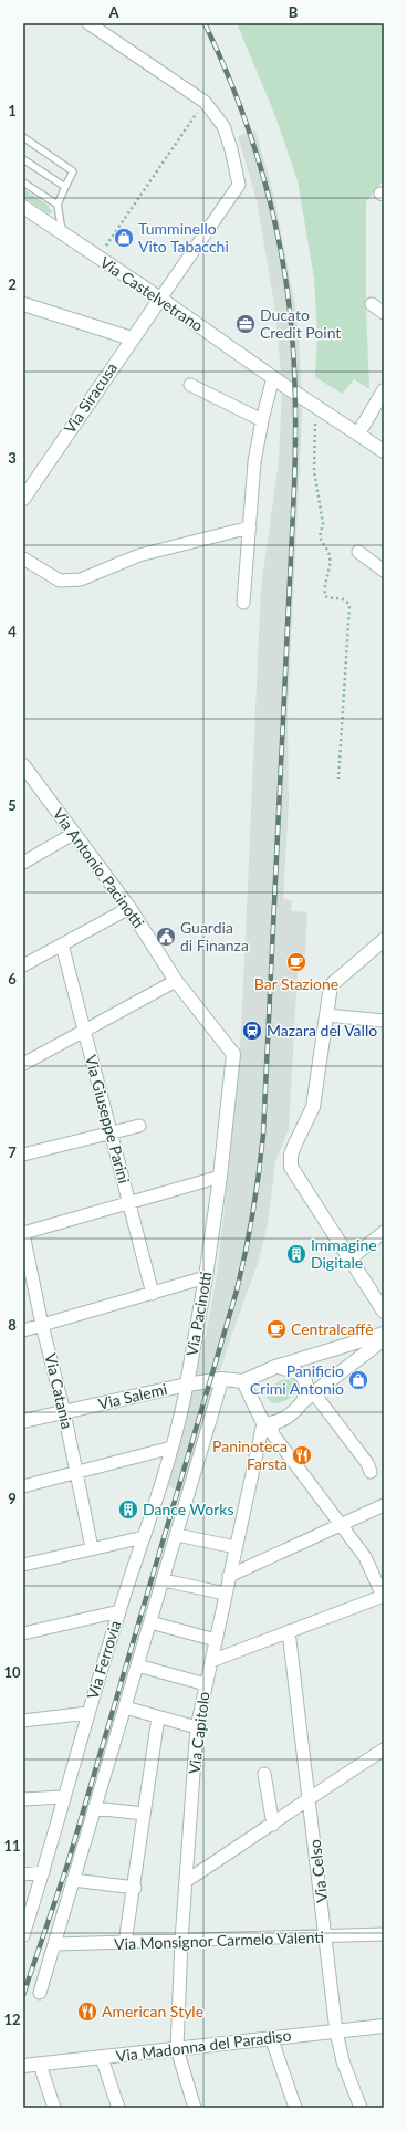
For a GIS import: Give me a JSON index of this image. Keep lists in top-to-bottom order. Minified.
{"streets":{"street":["Via Castelvetrano","Via Siracusa","Via Antonio Pacinotti","Via Giuseppe Parini","Via Pacinotti","Via Catania","Via Salemi","Via Ferrovia","Via Capitolo","Via Celso","Via Monsignor Carmelo Valenti","Via Madonna del Paradiso"]},"crossings":[["Via Castelvetrano","Via Siracusa"],["Via Antonio Pacinotti","Via Pacinotti"],["Via Pacinotti","Via Salemi"],["Via Pacinotti","Via Ferrovia"],["Via Catania","Via Salemi"],["Via Salemi","Via Ferrovia"],["Via Capitolo","Via Monsignor Carmelo Valenti"],["Via Capitolo","Via Madonna del Paradiso"],["Via Celso","Via Monsignor Carmelo Valenti"],["Via Celso","Via Madonna del Paradiso"]],"places":{"shop":["Tumminello Vito Tabacchi","Panificio Crimi Antonio"],"office":["Ducato Credit Point"],"public building":["Guardia di Finanza"],"cafe":["Bar Stazione","Centralcaffè"],"station":["Mazara del Vallo"],"building":["Immagine Digitale","Dance Works"],"restaurant":["Paninoteca Farsta","American Style"]},"grid":{"columns":["A","B"],"rows":["1","2","3","4","5","6","7","8","9","10","11","12"]}}
